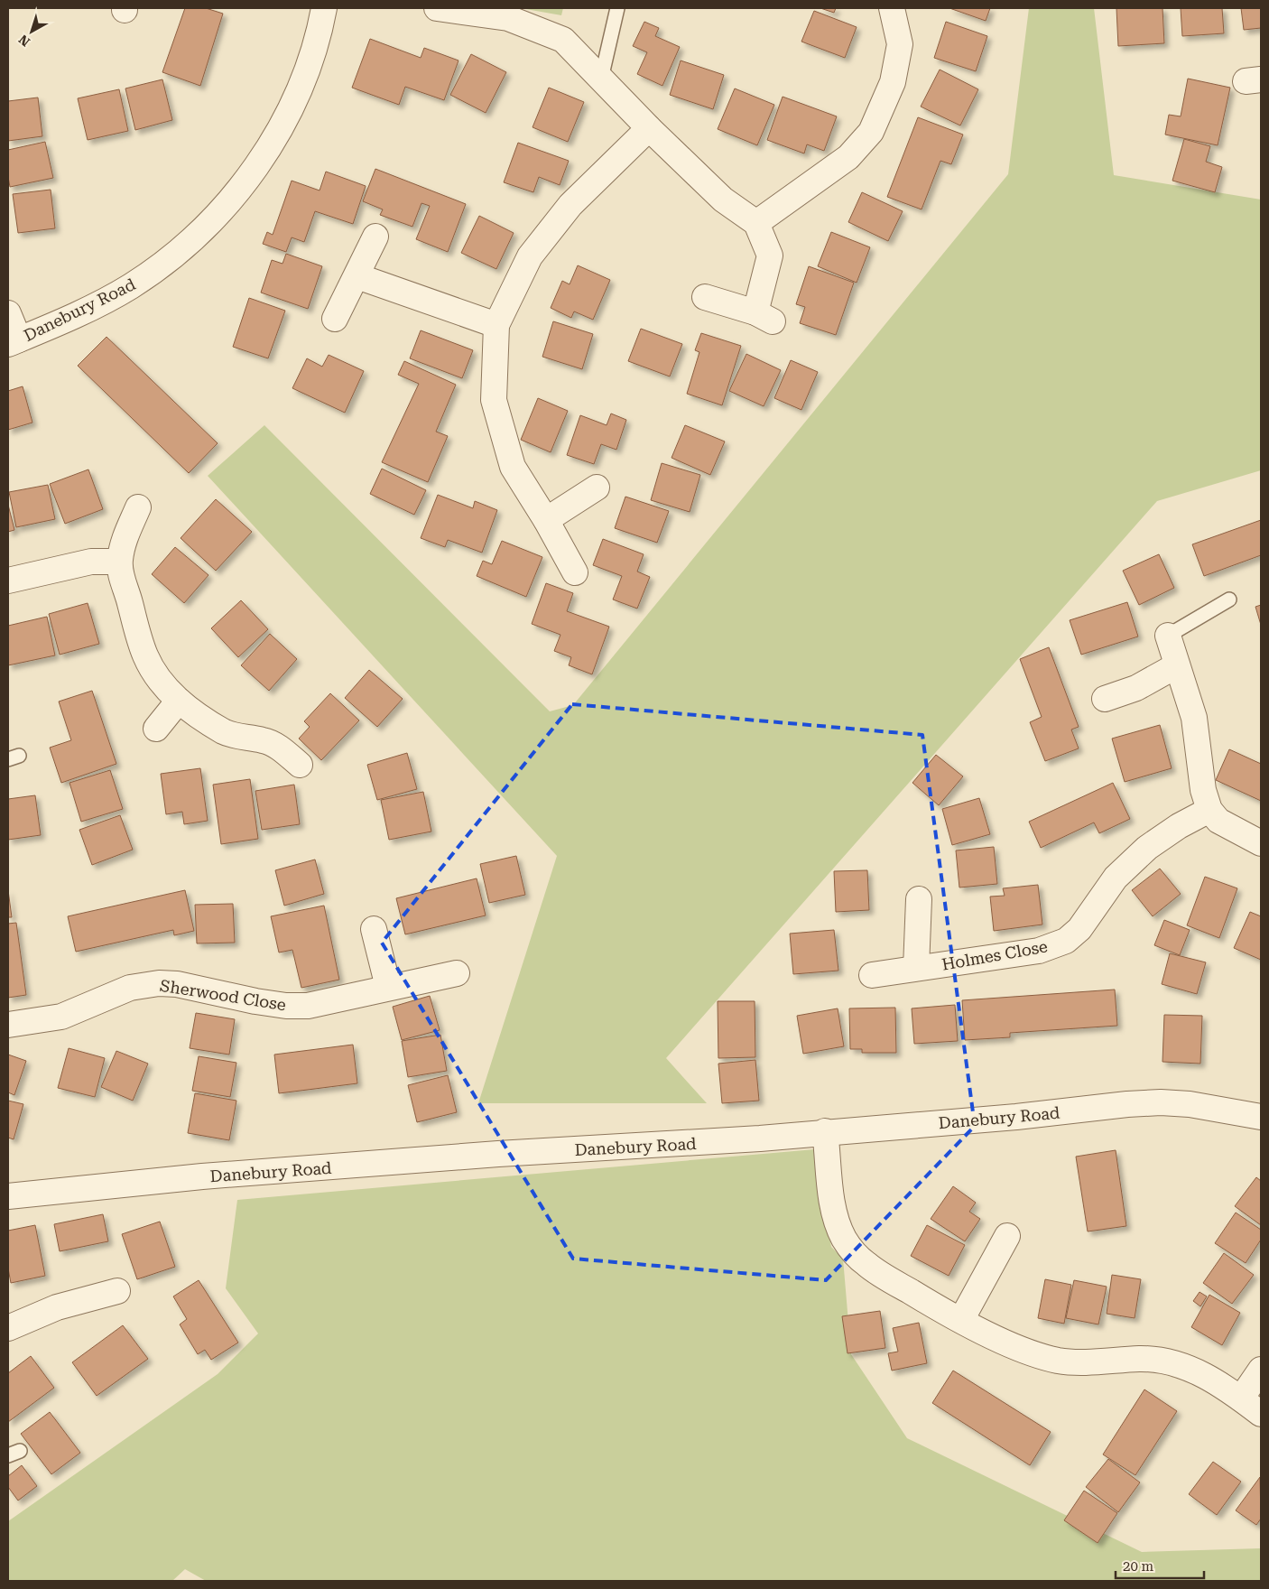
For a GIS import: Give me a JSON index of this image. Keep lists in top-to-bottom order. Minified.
{"streets":{"street":["Danebury Road","Holmes Close","Sherwood Close"]},"scale_bar":"20 m","north":"bottom left"}
